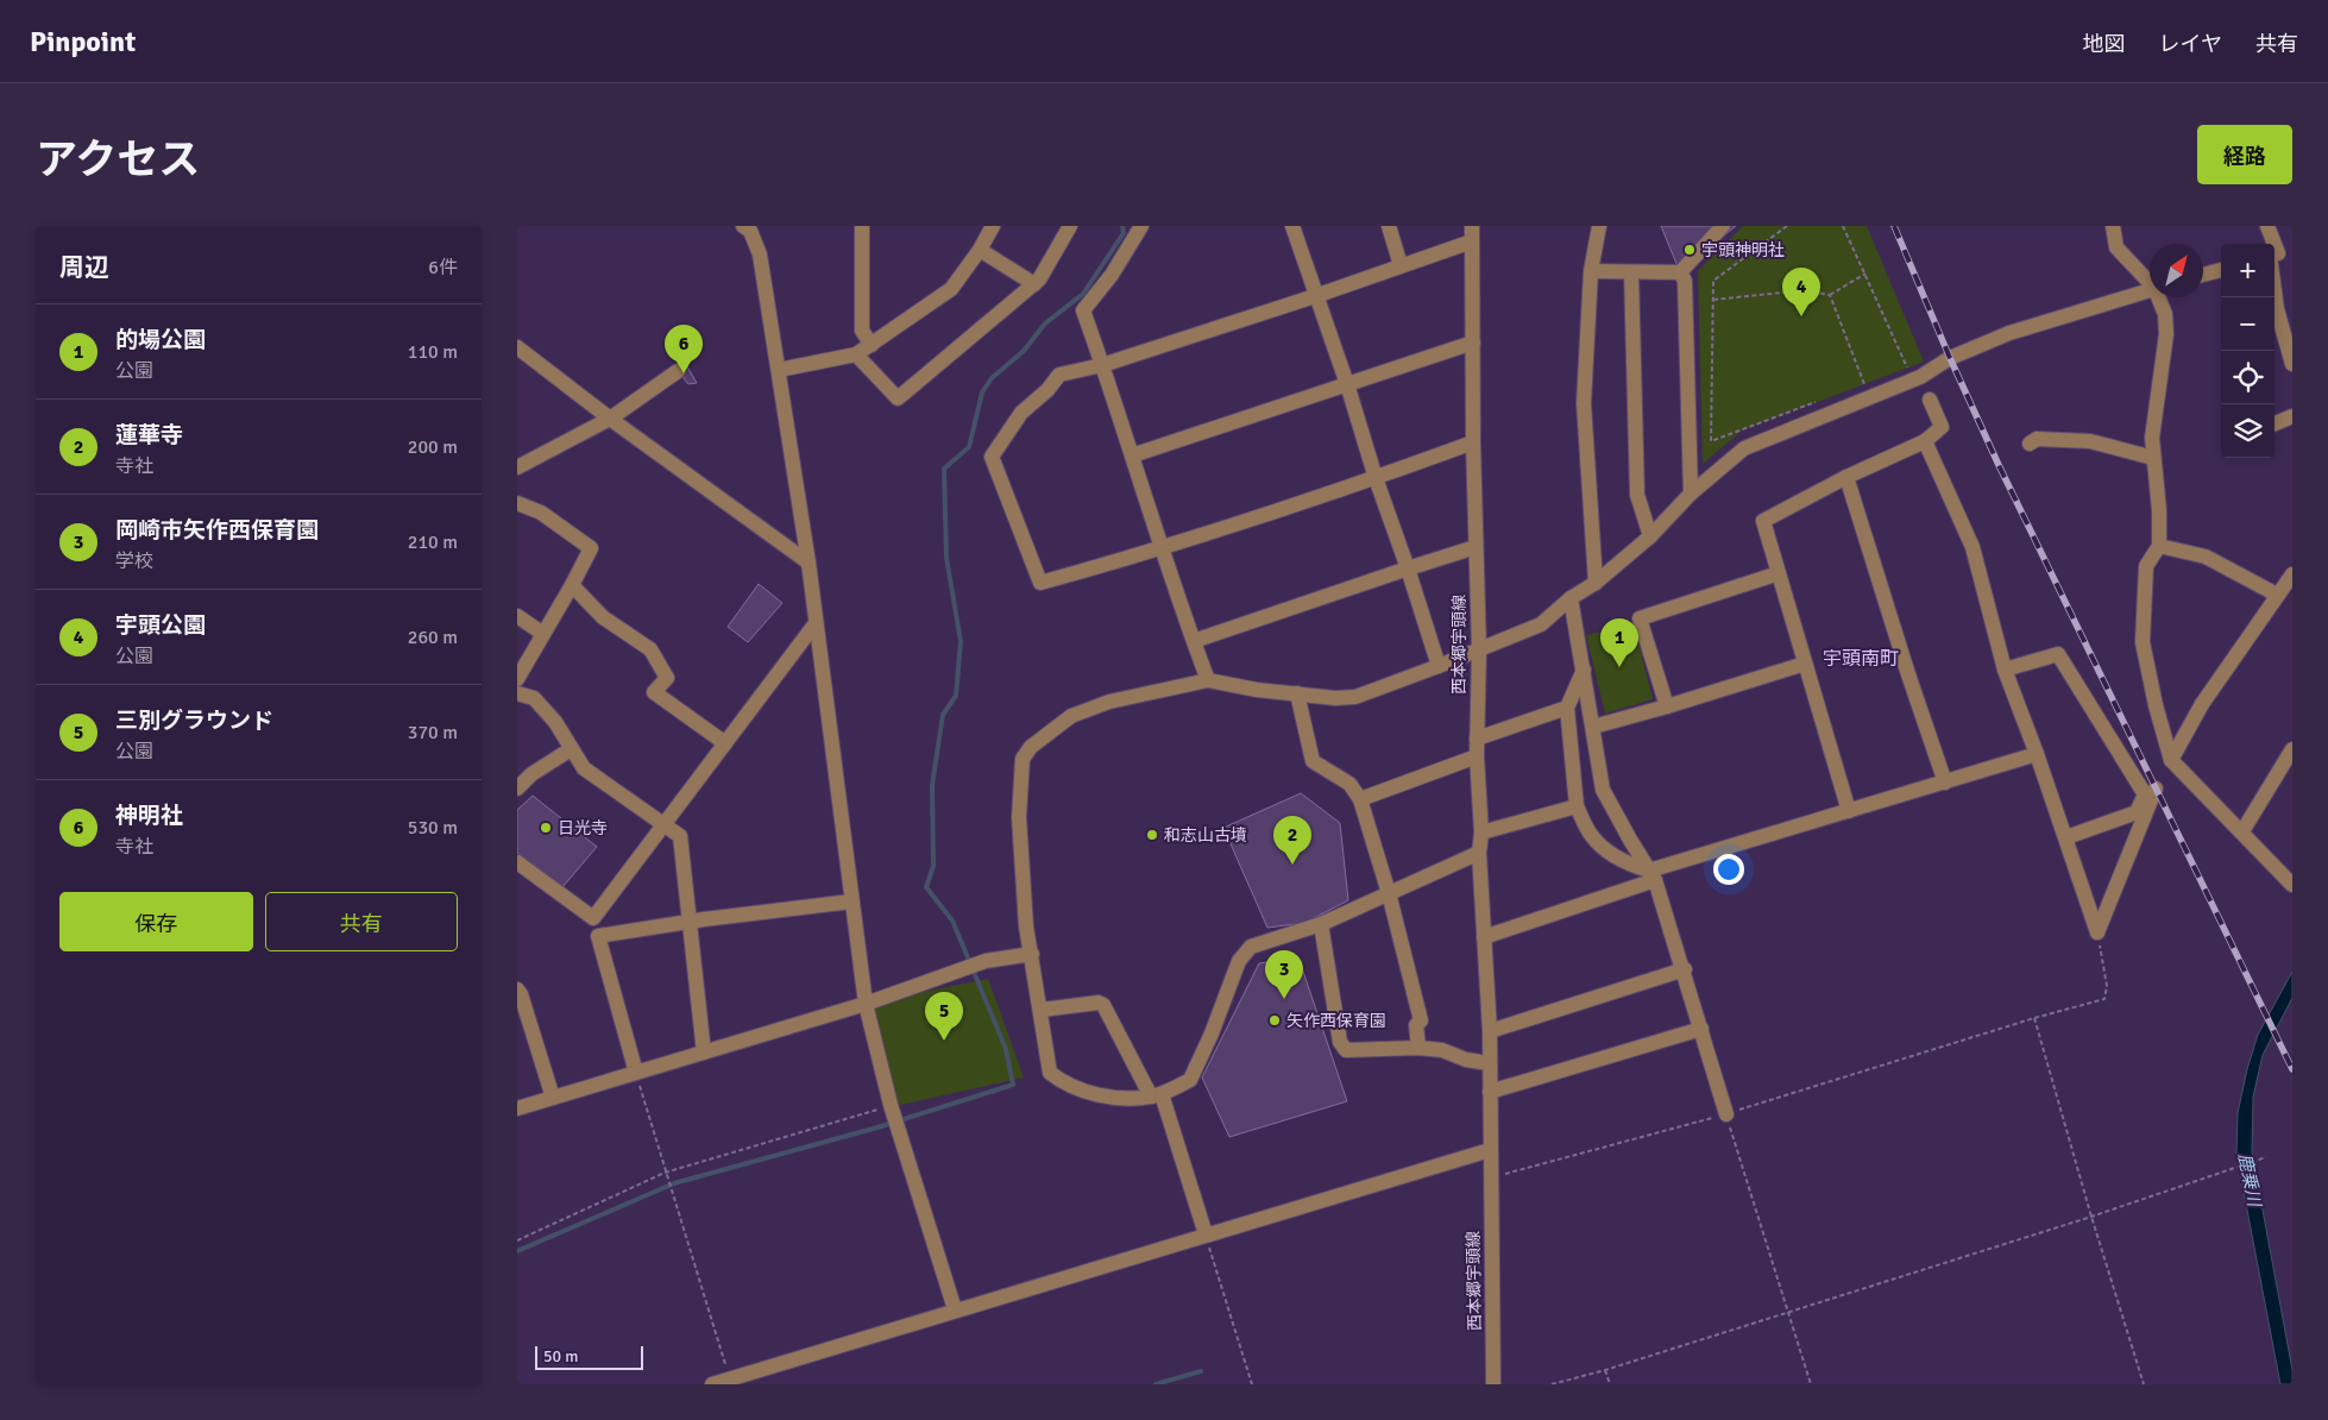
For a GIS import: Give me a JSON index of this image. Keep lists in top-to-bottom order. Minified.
{"streets":{"street":["西本郷宇頭線"]},"districts":["宇頭南町"],"water":["鹿乗川"],"places":["宇頭神明社","日光寺","和志山古墳","矢作西保育園"],"scale_bar":"50 m","north":"top right","page":{"header":"Pinpoint","nav":["地図","レイヤ","共有"],"title":"アクセス","buttons":["経路",["保存","共有"]],"heading":["周辺","6件"],"map_buttons":["+","−"],"pins":["4","6","1","2","3","5"],"list":[{"mark":"1","name":"的場公園","note":"公園","value":"110 m"},{"mark":"2","name":"蓮華寺","note":"寺社","value":"200 m"},{"mark":"3","name":"岡崎市矢作西保育園","note":"学校","value":"210 m"},{"mark":"4","name":"宇頭公園","note":"公園","value":"260 m"},{"mark":"5","name":"三別グラウンド","note":"公園","value":"370 m"},{"mark":"6","name":"神明社","note":"寺社","value":"530 m"}],"scale":"50 m"}}
